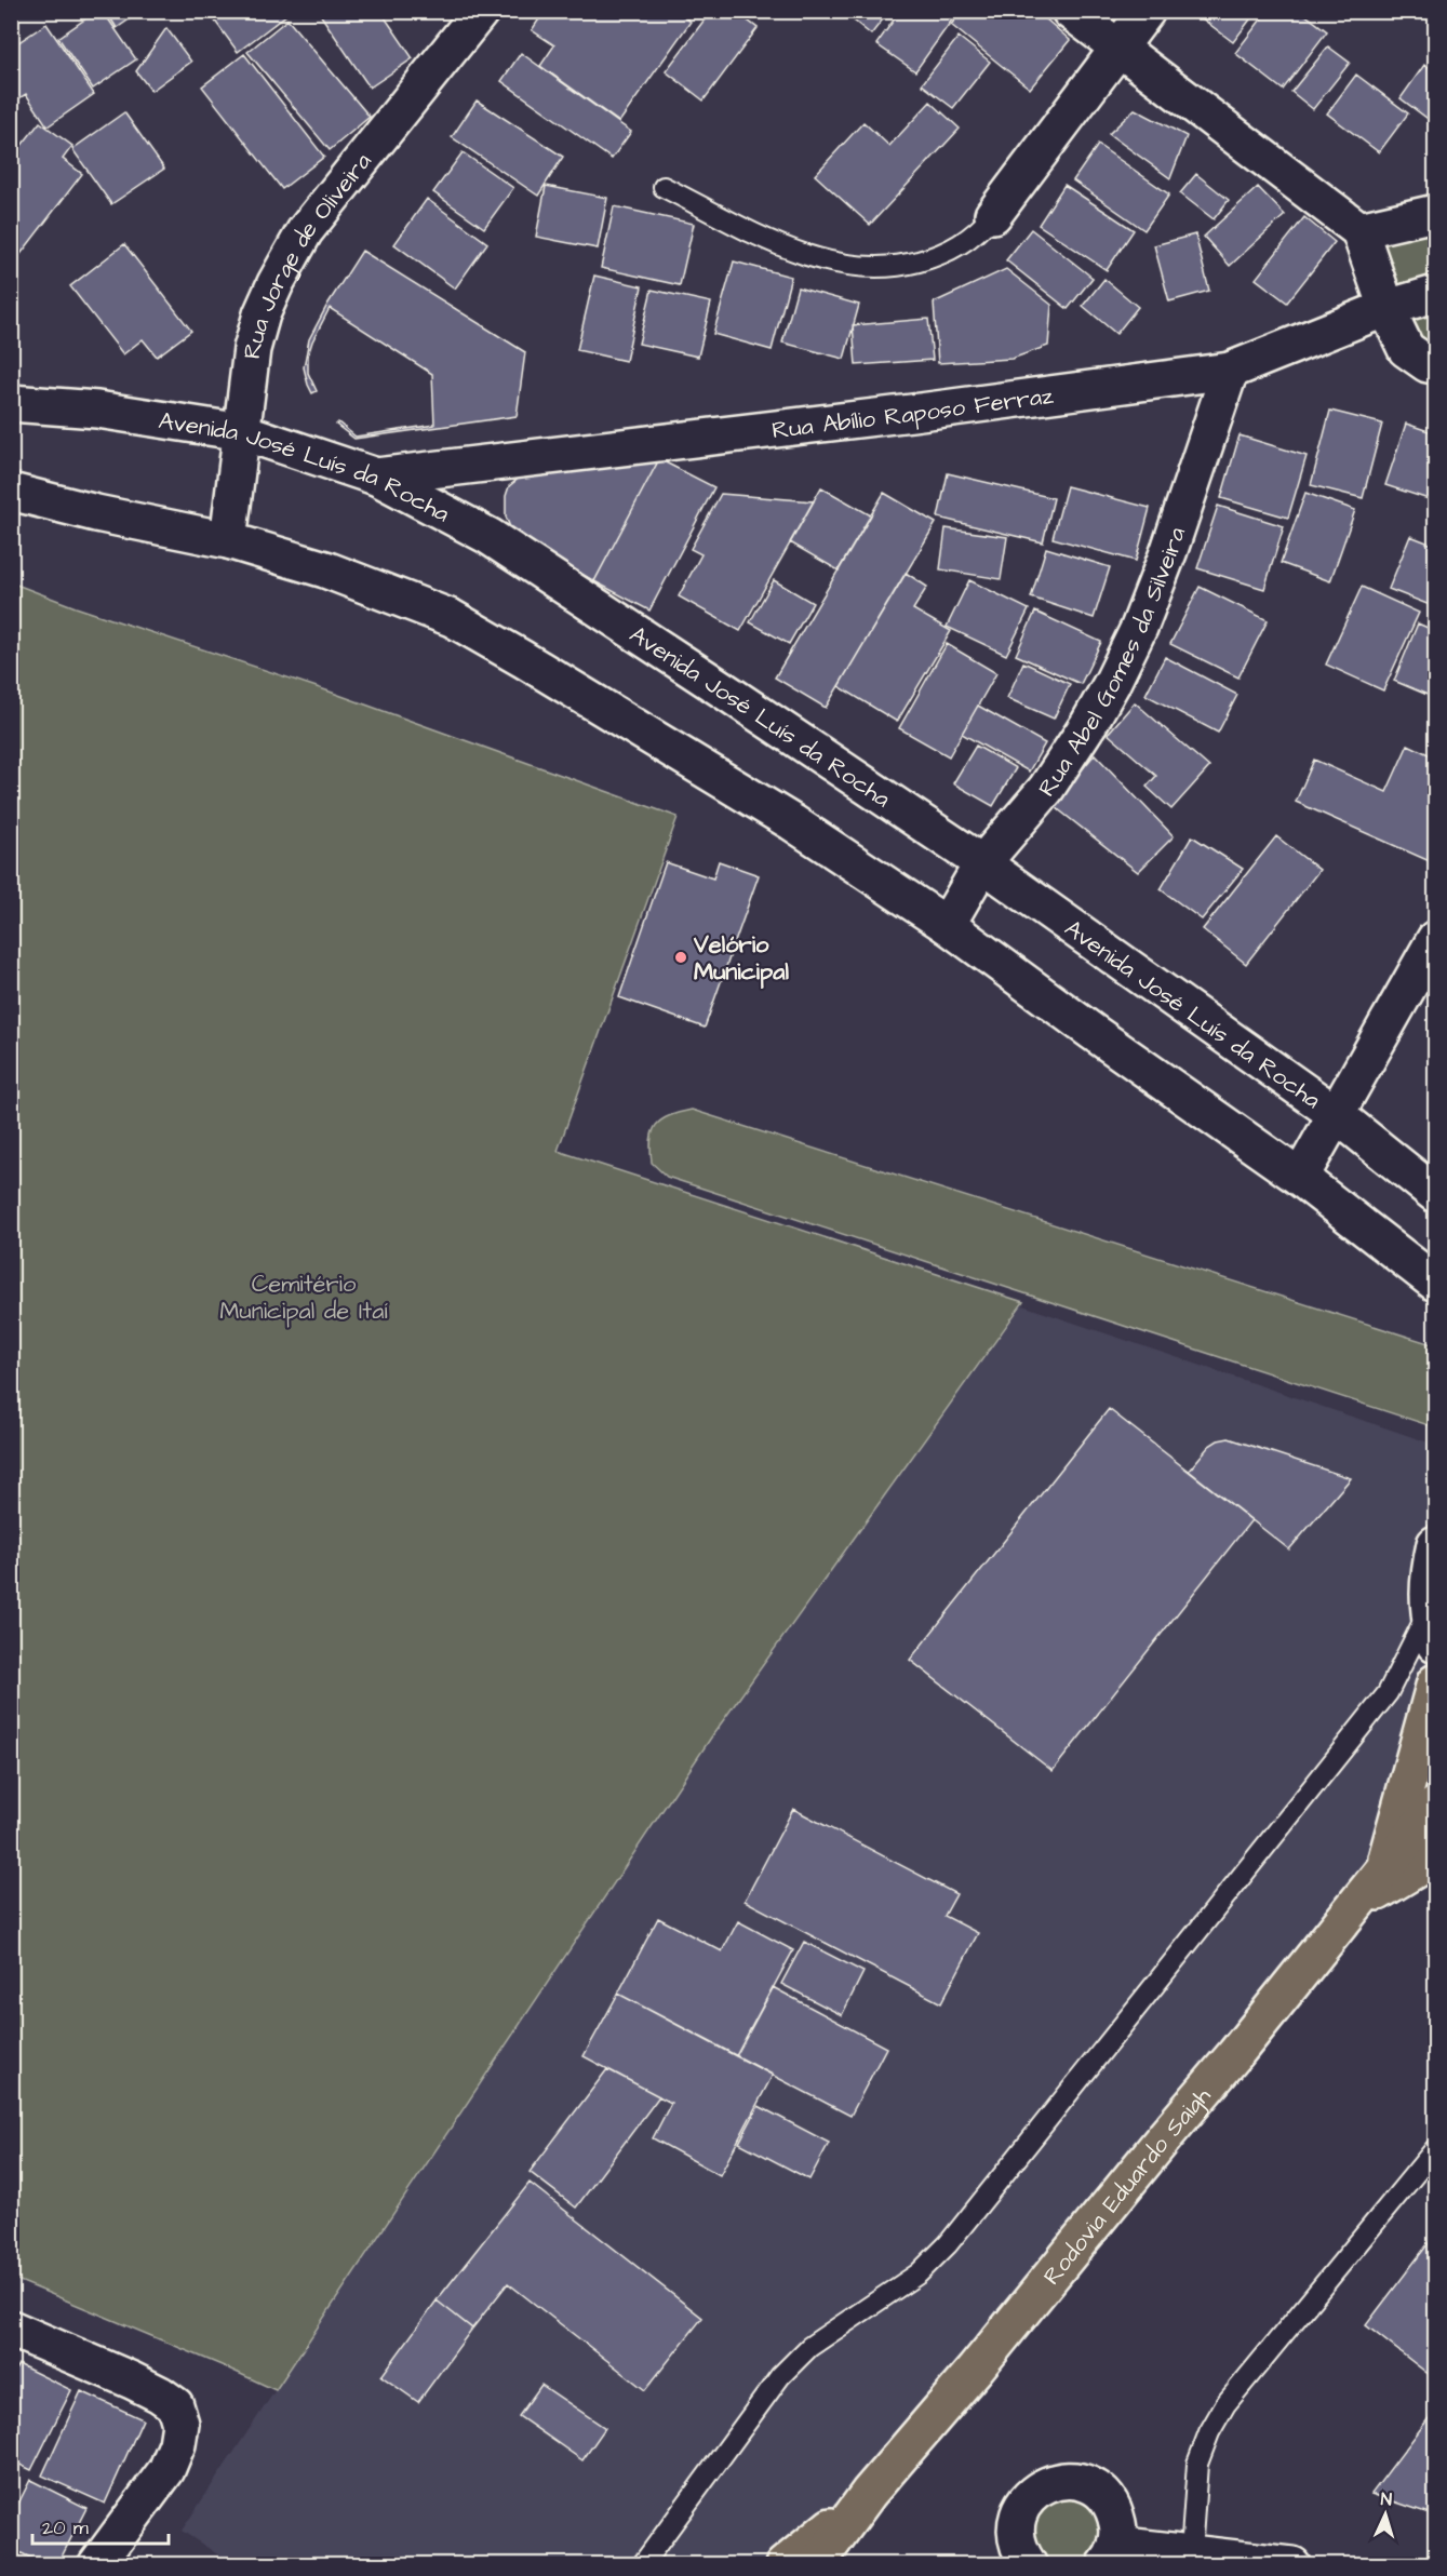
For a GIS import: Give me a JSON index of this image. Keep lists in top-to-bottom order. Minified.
{"streets":{"highway":["Rodovia Eduardo Saigh"],"street":["Rua Jorge de Oliveira","Rua Abílio Raposo Ferraz","Avenida José Luís da Rocha","Rua Abel Gomes da Silveira"]},"crossings":[["Rua Jorge de Oliveira","Avenida José Luís da Rocha"],["Rua Abílio Raposo Ferraz","Avenida José Luís da Rocha"],["Rua Abílio Raposo Ferraz","Rua Abel Gomes da Silveira"],["Avenida José Luís da Rocha","Rua Abel Gomes da Silveira"]],"parks":["Cemitério Municipal de Itaí"],"places":["Velório Municipal"],"scale_bar":"20 m","north":"top"}
